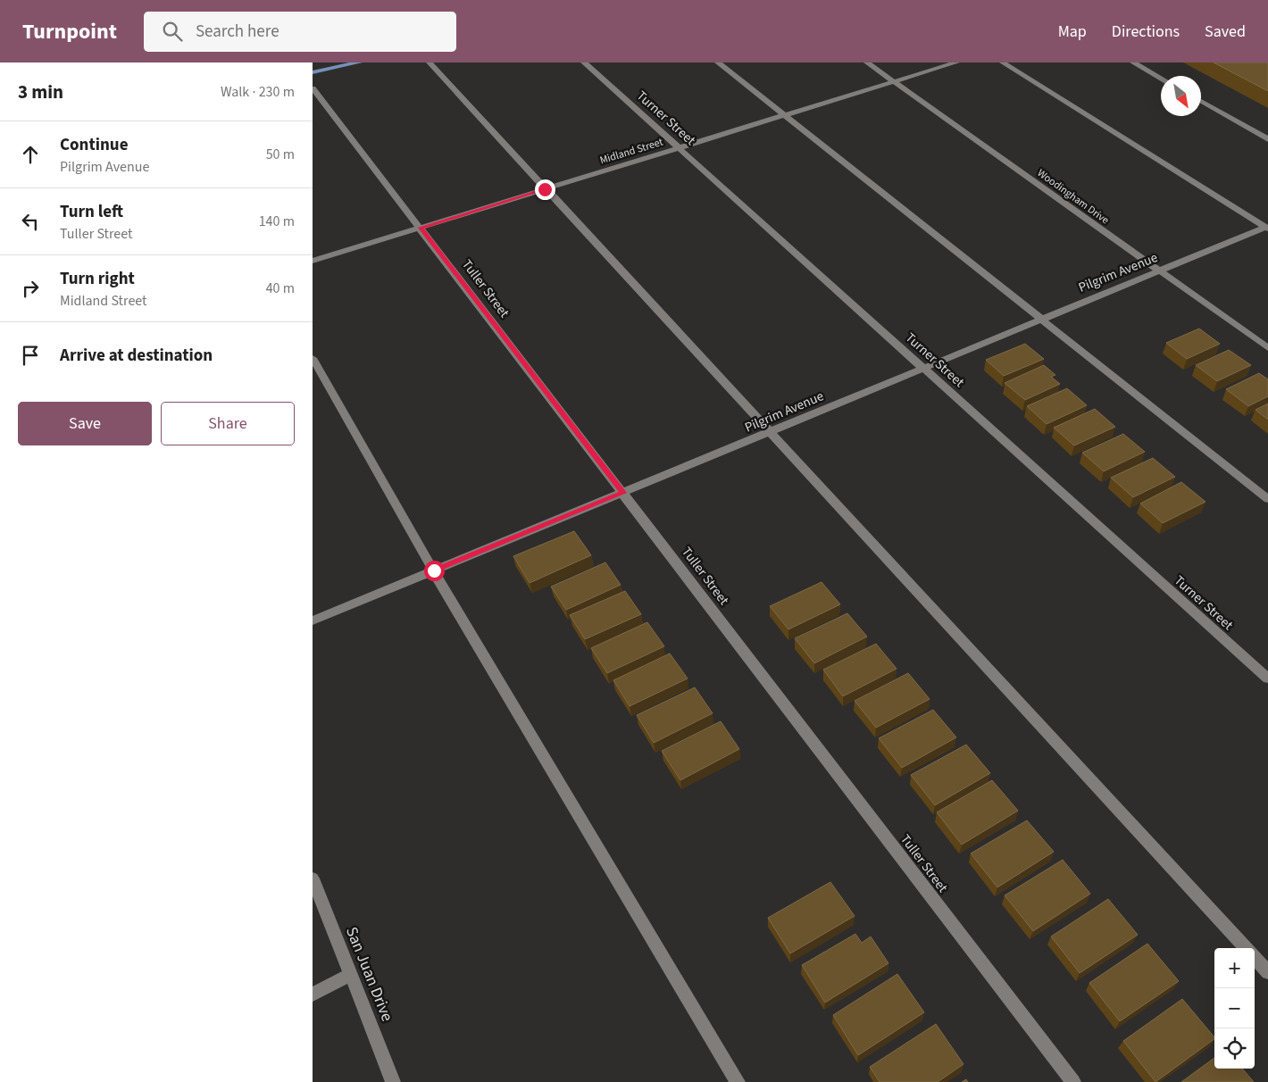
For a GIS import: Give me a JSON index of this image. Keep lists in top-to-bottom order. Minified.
{"streets":{"street":["Turner Street","Midland Street","Woodingham Drive","Pilgrim Avenue","Tuller Street","San Juan Drive"]},"crossings":[["Turner Street","Midland Street"],["Turner Street","Pilgrim Avenue"],["Midland Street","Woodingham Drive"],["Midland Street","Tuller Street"],["Woodingham Drive","Pilgrim Avenue"],["Pilgrim Avenue","Tuller Street"]],"north":"bottom right","page":{"header":"Turnpoint","search":"Search here","nav":["Map","Directions","Saved"],"heading":["3 min","Walk · 230 m"],"list":[["Continue","Pilgrim Avenue","50 m"],["Turn left","Tuller Street","140 m"],["Turn right","Midland Street","40 m"],"Arrive at destination"],"buttons":["Save","Share"],"map_buttons":["+","−"]}}
